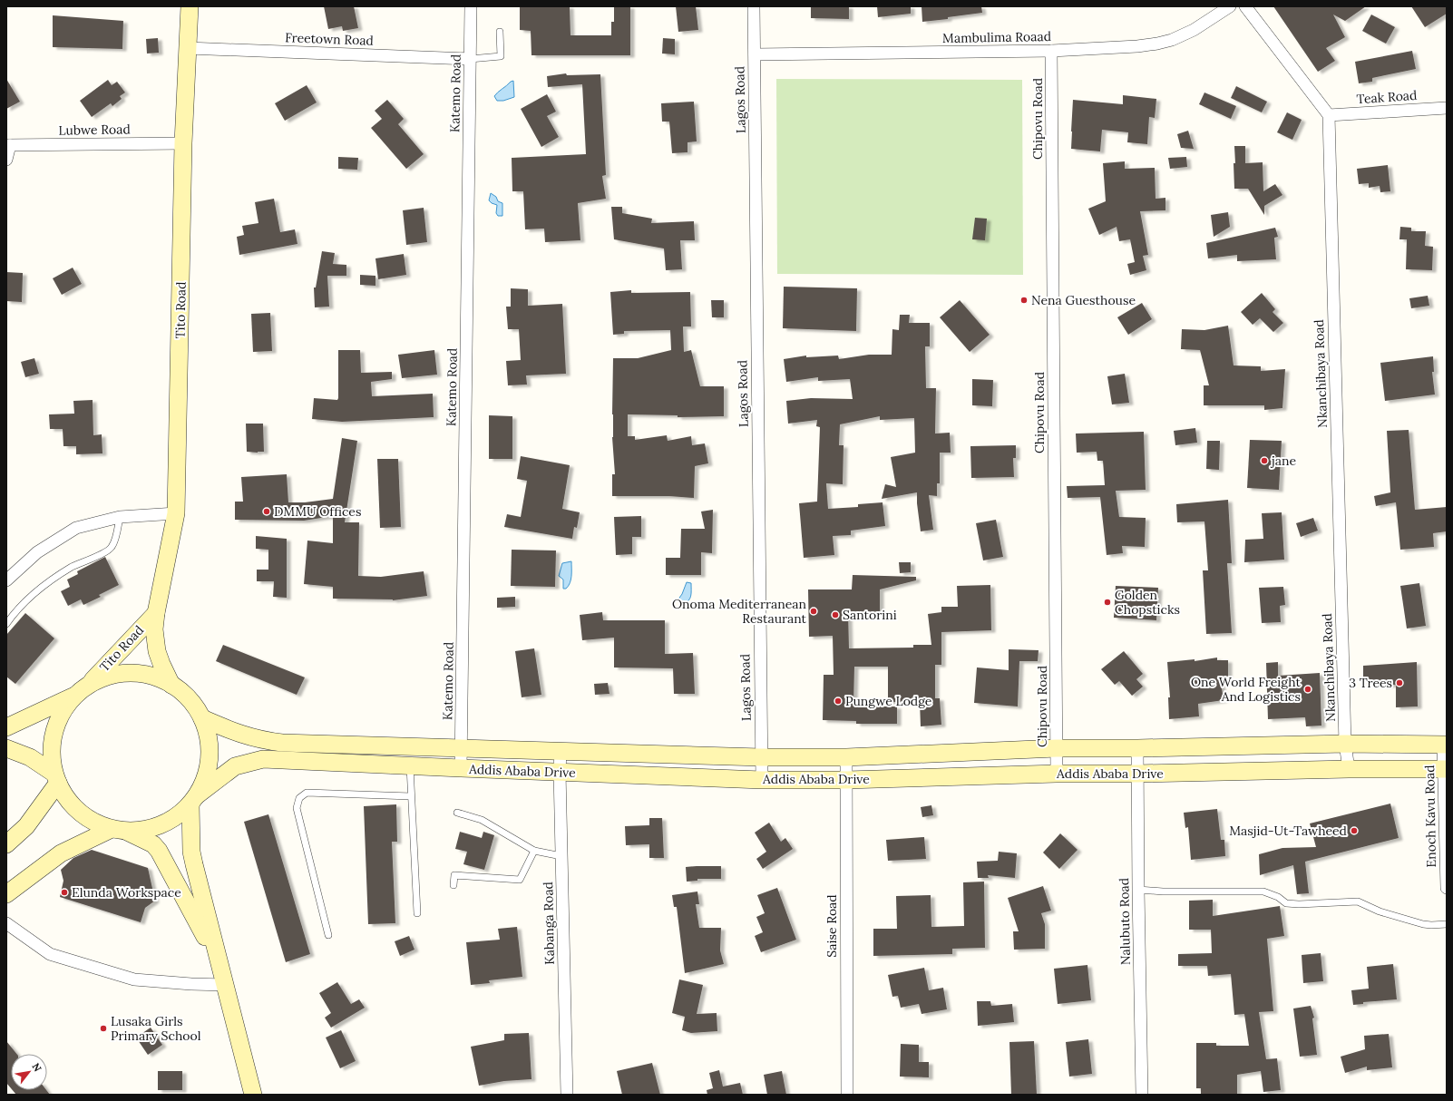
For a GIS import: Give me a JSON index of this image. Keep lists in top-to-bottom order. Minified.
{"streets":{"main road":["Tito Road","Addis Ababa Drive"],"street":["Mambulima Roaad","Freetown Road","Katemo Road","Teak Road","Lagos Road","Chipovu Road","Lubwe Road","Nkanchibaya Road","Enoch Kavu Road","Nalubuto Road","Kabanga Road","Saise Road"]},"crossings":[["Mambulima Roaad","Lagos Road"],["Mambulima Roaad","Chipovu Road"],["Freetown Road","Katemo Road"],["Freetown Road","Tito Road"],["Katemo Road","Addis Ababa Drive"],["Teak Road","Nkanchibaya Road"],["Lagos Road","Addis Ababa Drive"],["Chipovu Road","Addis Ababa Drive"],["Lubwe Road","Tito Road"],["Nkanchibaya Road","Addis Ababa Drive"],["Addis Ababa Drive","Enoch Kavu Road"],["Addis Ababa Drive","Nalubuto Road"],["Addis Ababa Drive","Kabanga Road"],["Addis Ababa Drive","Saise Road"]],"places":["Nena Guesthouse","jane","DMMU Offices","Golden Chopsticks","Onoma Mediterranean Restaurant","Santorini","3 Trees","One World Freight And Logistics","Pungwe Lodge","Masjid-Ut-Tawheed","Elunda Workspace","Lusaka Girls Primary School"],"north":"top right"}
